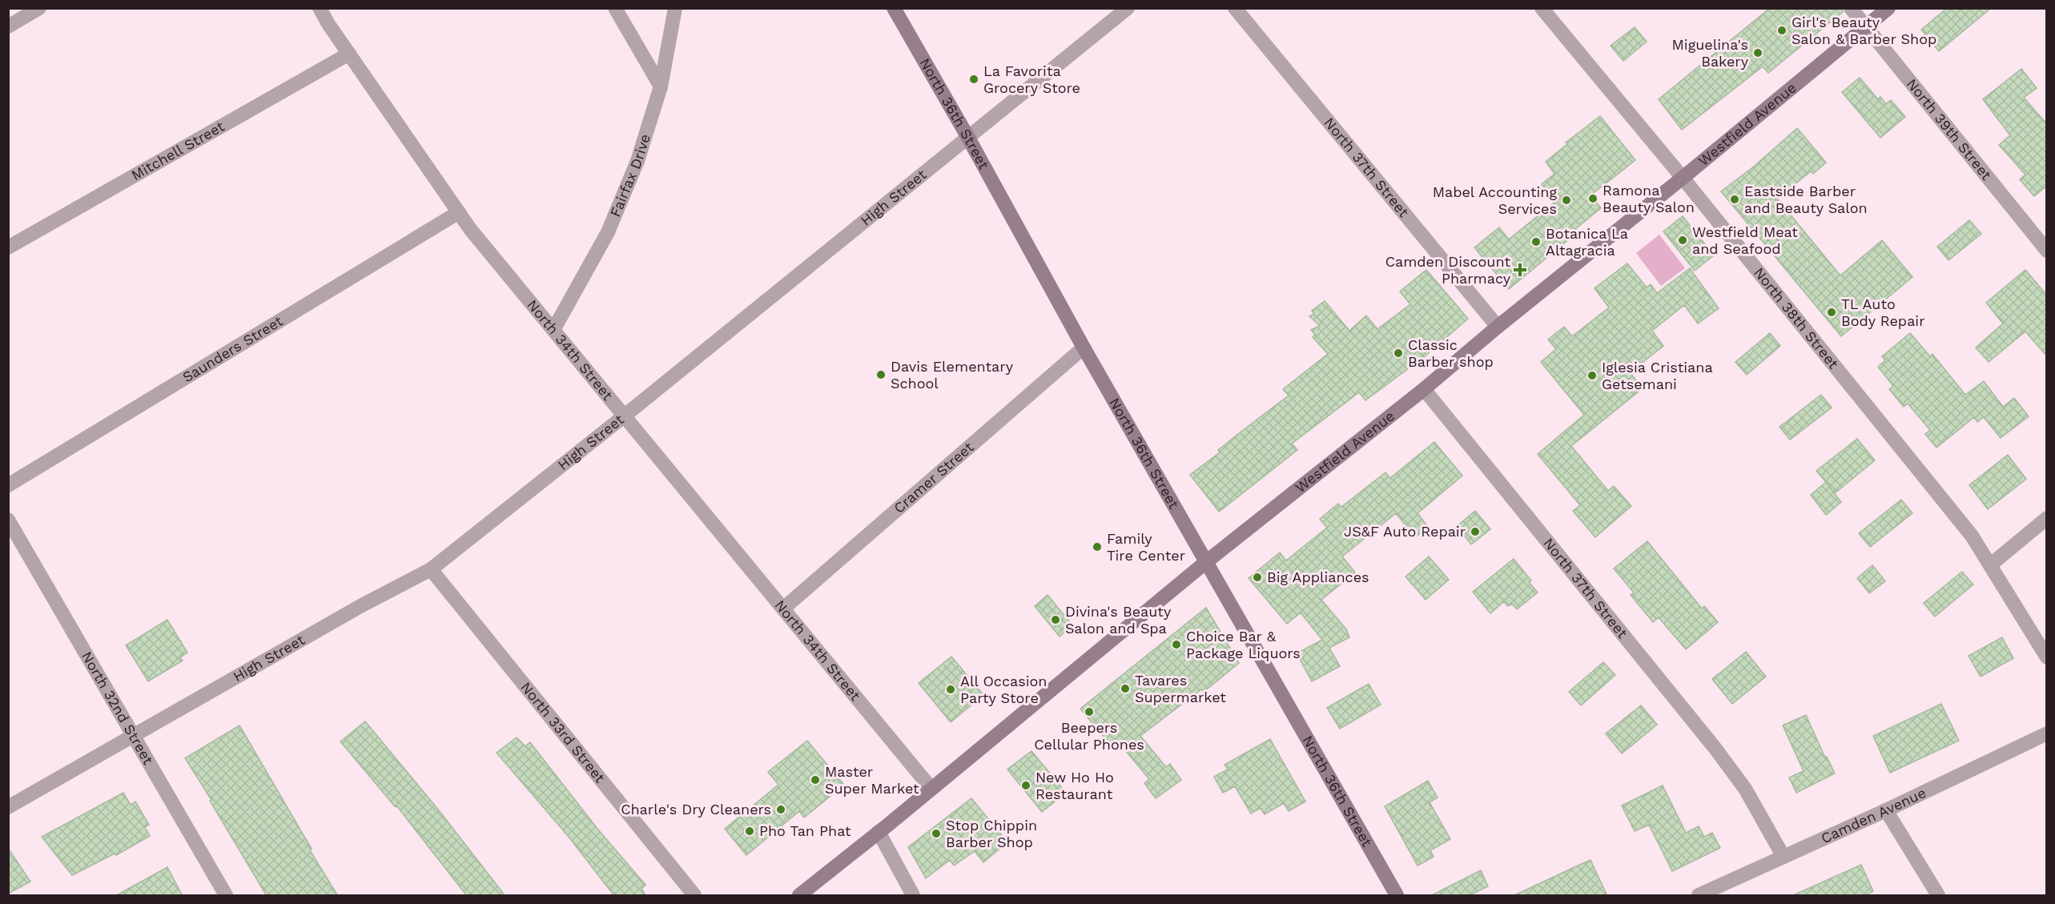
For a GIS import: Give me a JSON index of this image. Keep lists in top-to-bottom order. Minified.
{"streets":{"street":["North 36th Street","Westfield Avenue","North 39th Street","Mitchell Street","North 37th Street","Fairfax Drive","High Street","North 38th Street","Saunders Street","North 34th Street","Cramer Street","North 32nd Street","North 33rd Street","Camden Avenue"]},"crossings":[["North 36th Street","Westfield Avenue"],["North 36th Street","High Street"],["North 36th Street","Cramer Street"],["Westfield Avenue","North 39th Street"],["Westfield Avenue","North 37th Street"],["Westfield Avenue","North 38th Street"],["Westfield Avenue","North 34th Street"],["Mitchell Street","North 34th Street"],["North 37th Street","Camden Avenue"],["Fairfax Drive","North 34th Street"],["High Street","North 34th Street"],["High Street","North 32nd Street"],["High Street","North 33rd Street"],["Saunders Street","North 34th Street"],["North 34th Street","Cramer Street"]],"places":{"other":["Girl's Beauty Salon & Barber Shop","Miguelina's Bakery","La Favorita Grocery Store","Ramona Beauty Salon","Eastside Barber and Beauty Salon","Mabel Accounting Services","Westfield Meat and Seafood","Botanica La Altagracia","TL Auto Body Repair","Classic Barber shop","Davis Elementary School","Iglesia Cristiana Getsemani","JS&F Auto Repair","Family Tire Center","Big Appliances","Divina's Beauty Salon and Spa","Choice Bar & Package Liquors","Tavares Supermarket","All Occasion Party Store","Beepers Cellular Phones","Master Super Market","New Ho Ho Restaurant","Charle's Dry Cleaners","Pho Tan Phat","Stop Chippin Barber Shop"],"health":["Camden Discount Pharmacy"]}}
